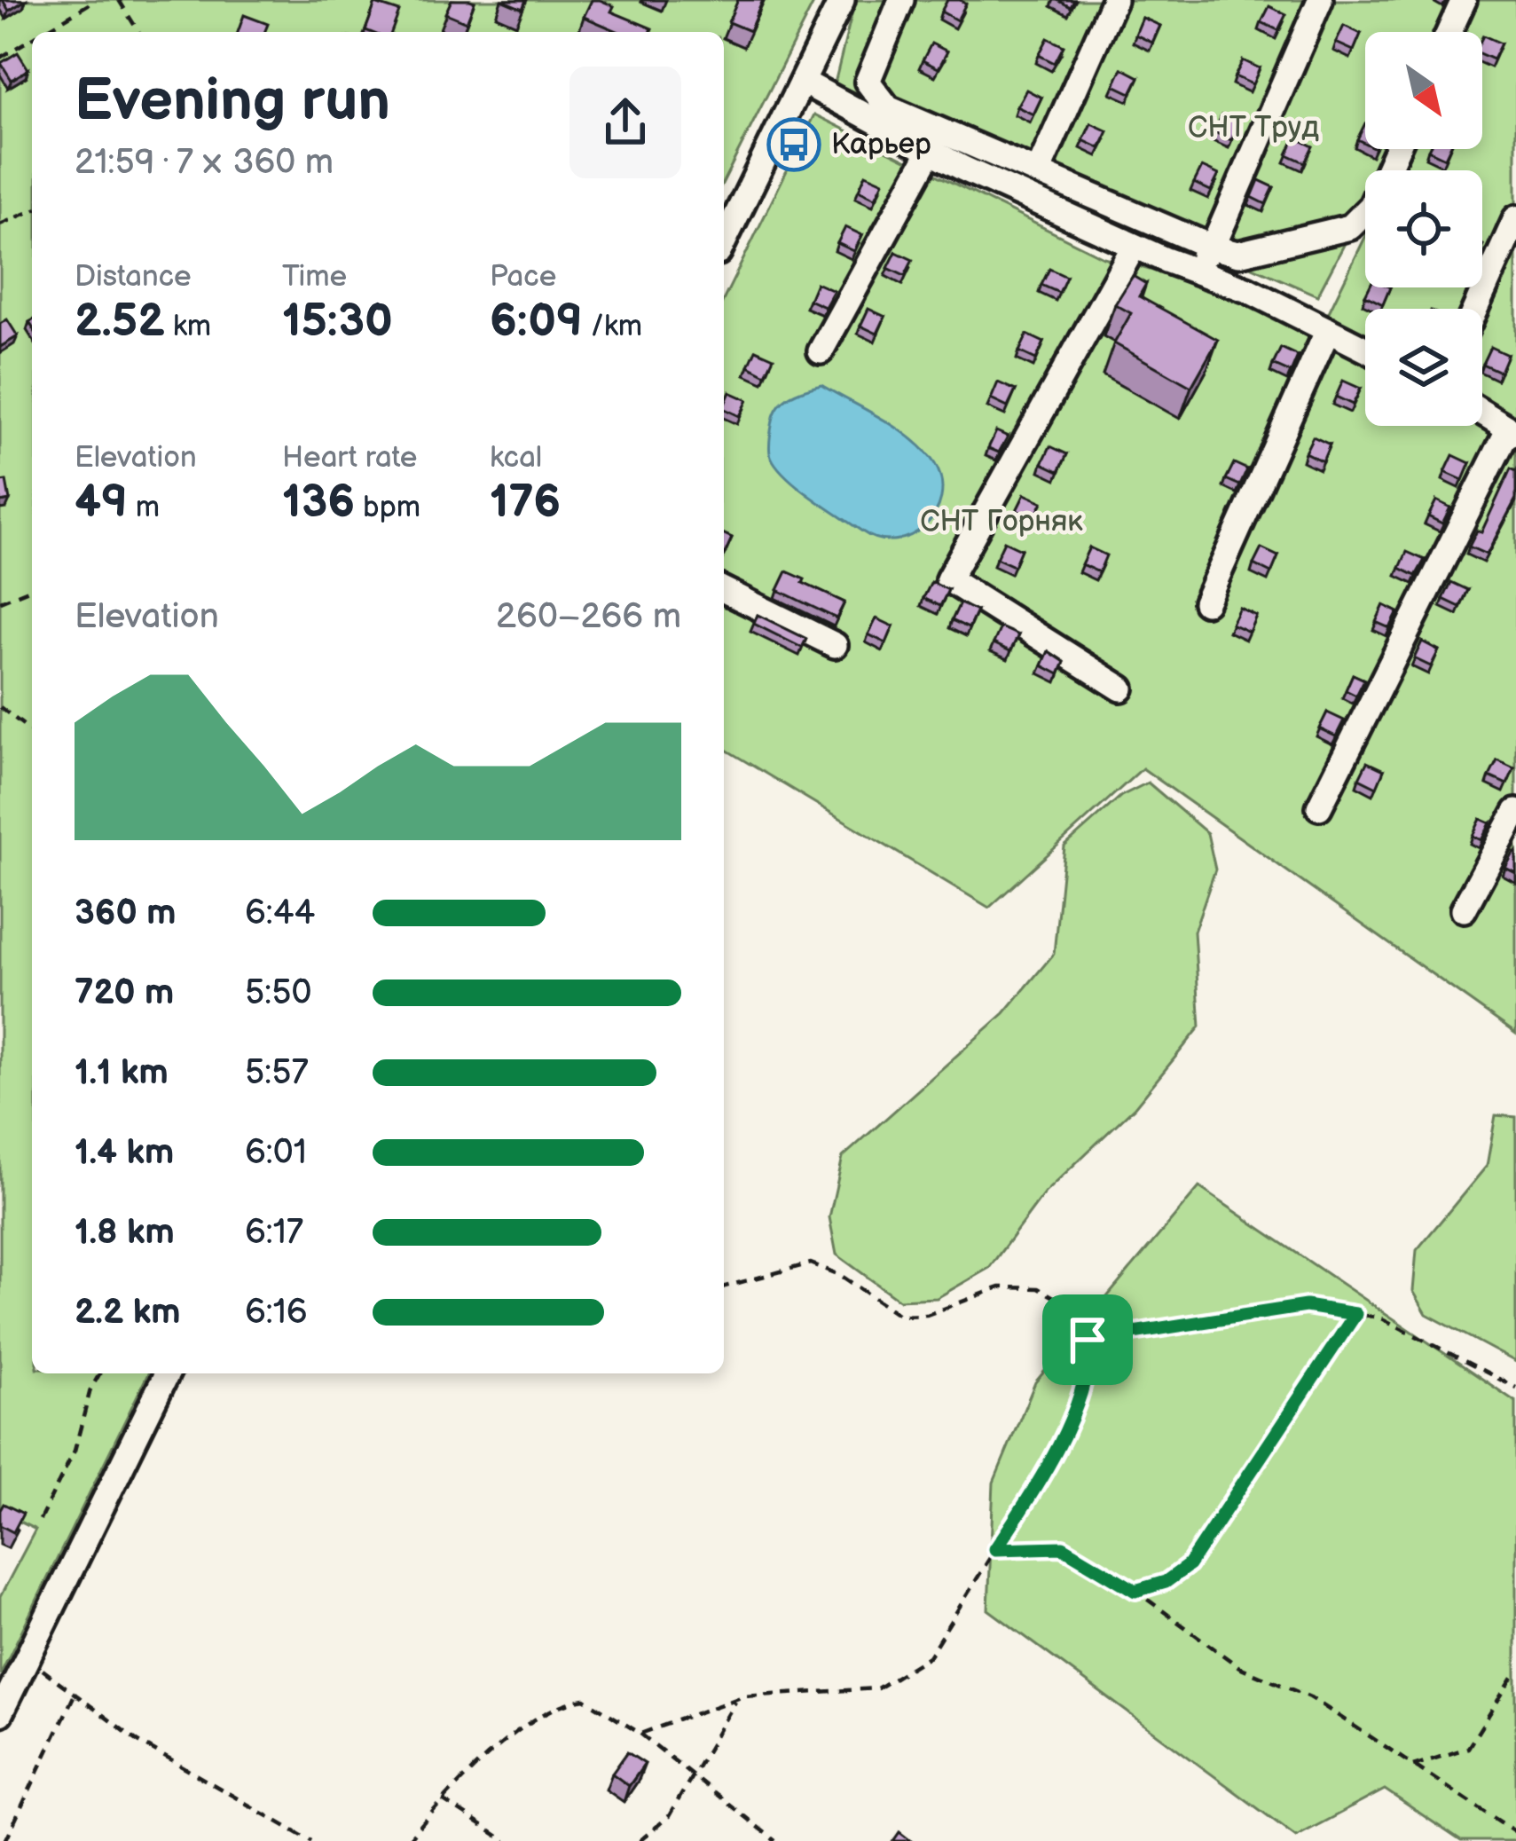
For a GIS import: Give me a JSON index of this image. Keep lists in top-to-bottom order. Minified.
{"parks":["СНТ Труд","СНТ Горняк"],"places":{"bus stop":["Карьер"]},"north":"bottom right","page":{"heading":["Evening run","21:59 · 7 × 360 m"],"stats":[["Distance","2.52 km"],["Time","15:30"],["Pace","6:09 /km"],["Elevation","49 m"],["Heart rate","136 bpm"],["kcal","176"]],"chart":["Elevation","260–266 m"],"list":[{"name":"360 m","note":"6:44"},{"name":"720 m","note":"5:50"},{"name":"1.1 km","note":"5:57"},{"name":"1.4 km","note":"6:01"},{"name":"1.8 km","note":"6:17"},{"name":"2.2 km","note":"6:16"}]}}
